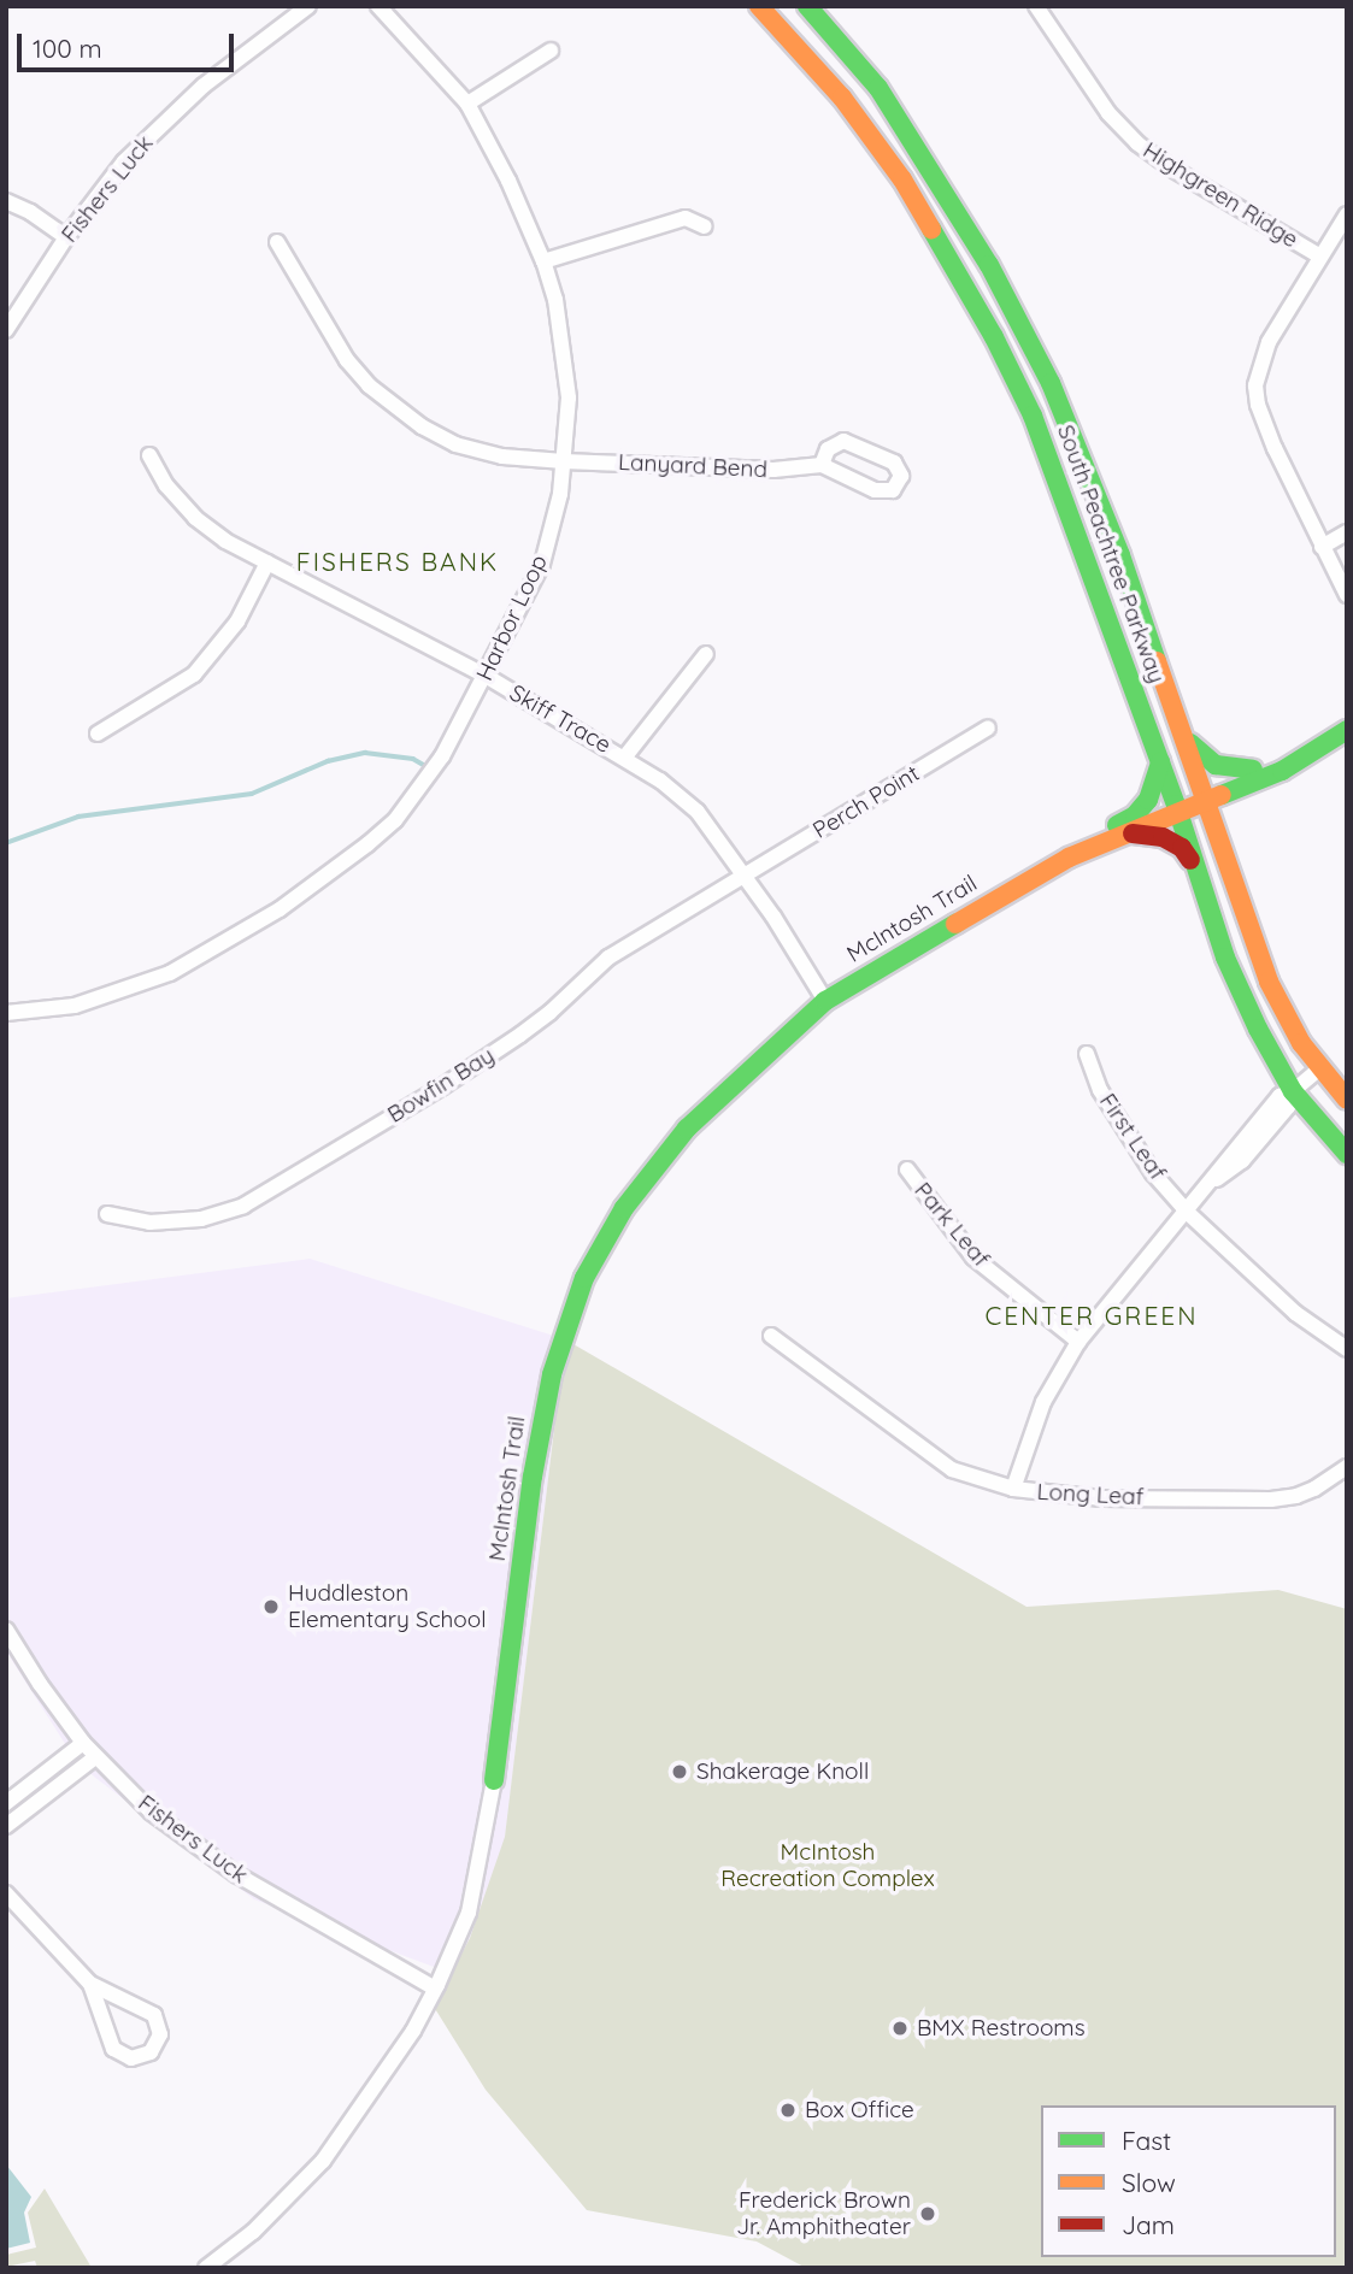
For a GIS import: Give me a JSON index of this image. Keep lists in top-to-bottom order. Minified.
{"streets":{"main road":["South Peachtree Parkway","McIntosh Trail"],"street":["Fishers Luck","Highgreen Ridge","Lanyard Bend","Harbor Loop","Skiff Trace","Perch Point","Bowfin Bay","First Leaf","Park Leaf","Long Leaf"]},"crossings":[["Fishers Luck","McIntosh Trail"],["Lanyard Bend","Harbor Loop"],["South Peachtree Parkway","McIntosh Trail"],["Harbor Loop","Skiff Trace"],["Skiff Trace","Perch Point"],["Skiff Trace","McIntosh Trail"],["Skiff Trace","Bowfin Bay"],["Perch Point","Bowfin Bay"]],"districts":["FISHERS BANK","CENTER GREEN"],"parks":["McIntosh Recreation Complex"],"places":["Huddleston Elementary School","Shakerage Knoll","BMX Restrooms","Box Office","Frederick Brown Jr. Amphitheater"],"legend":["Fast","Slow","Jam"],"scale_bar":"100 m"}
